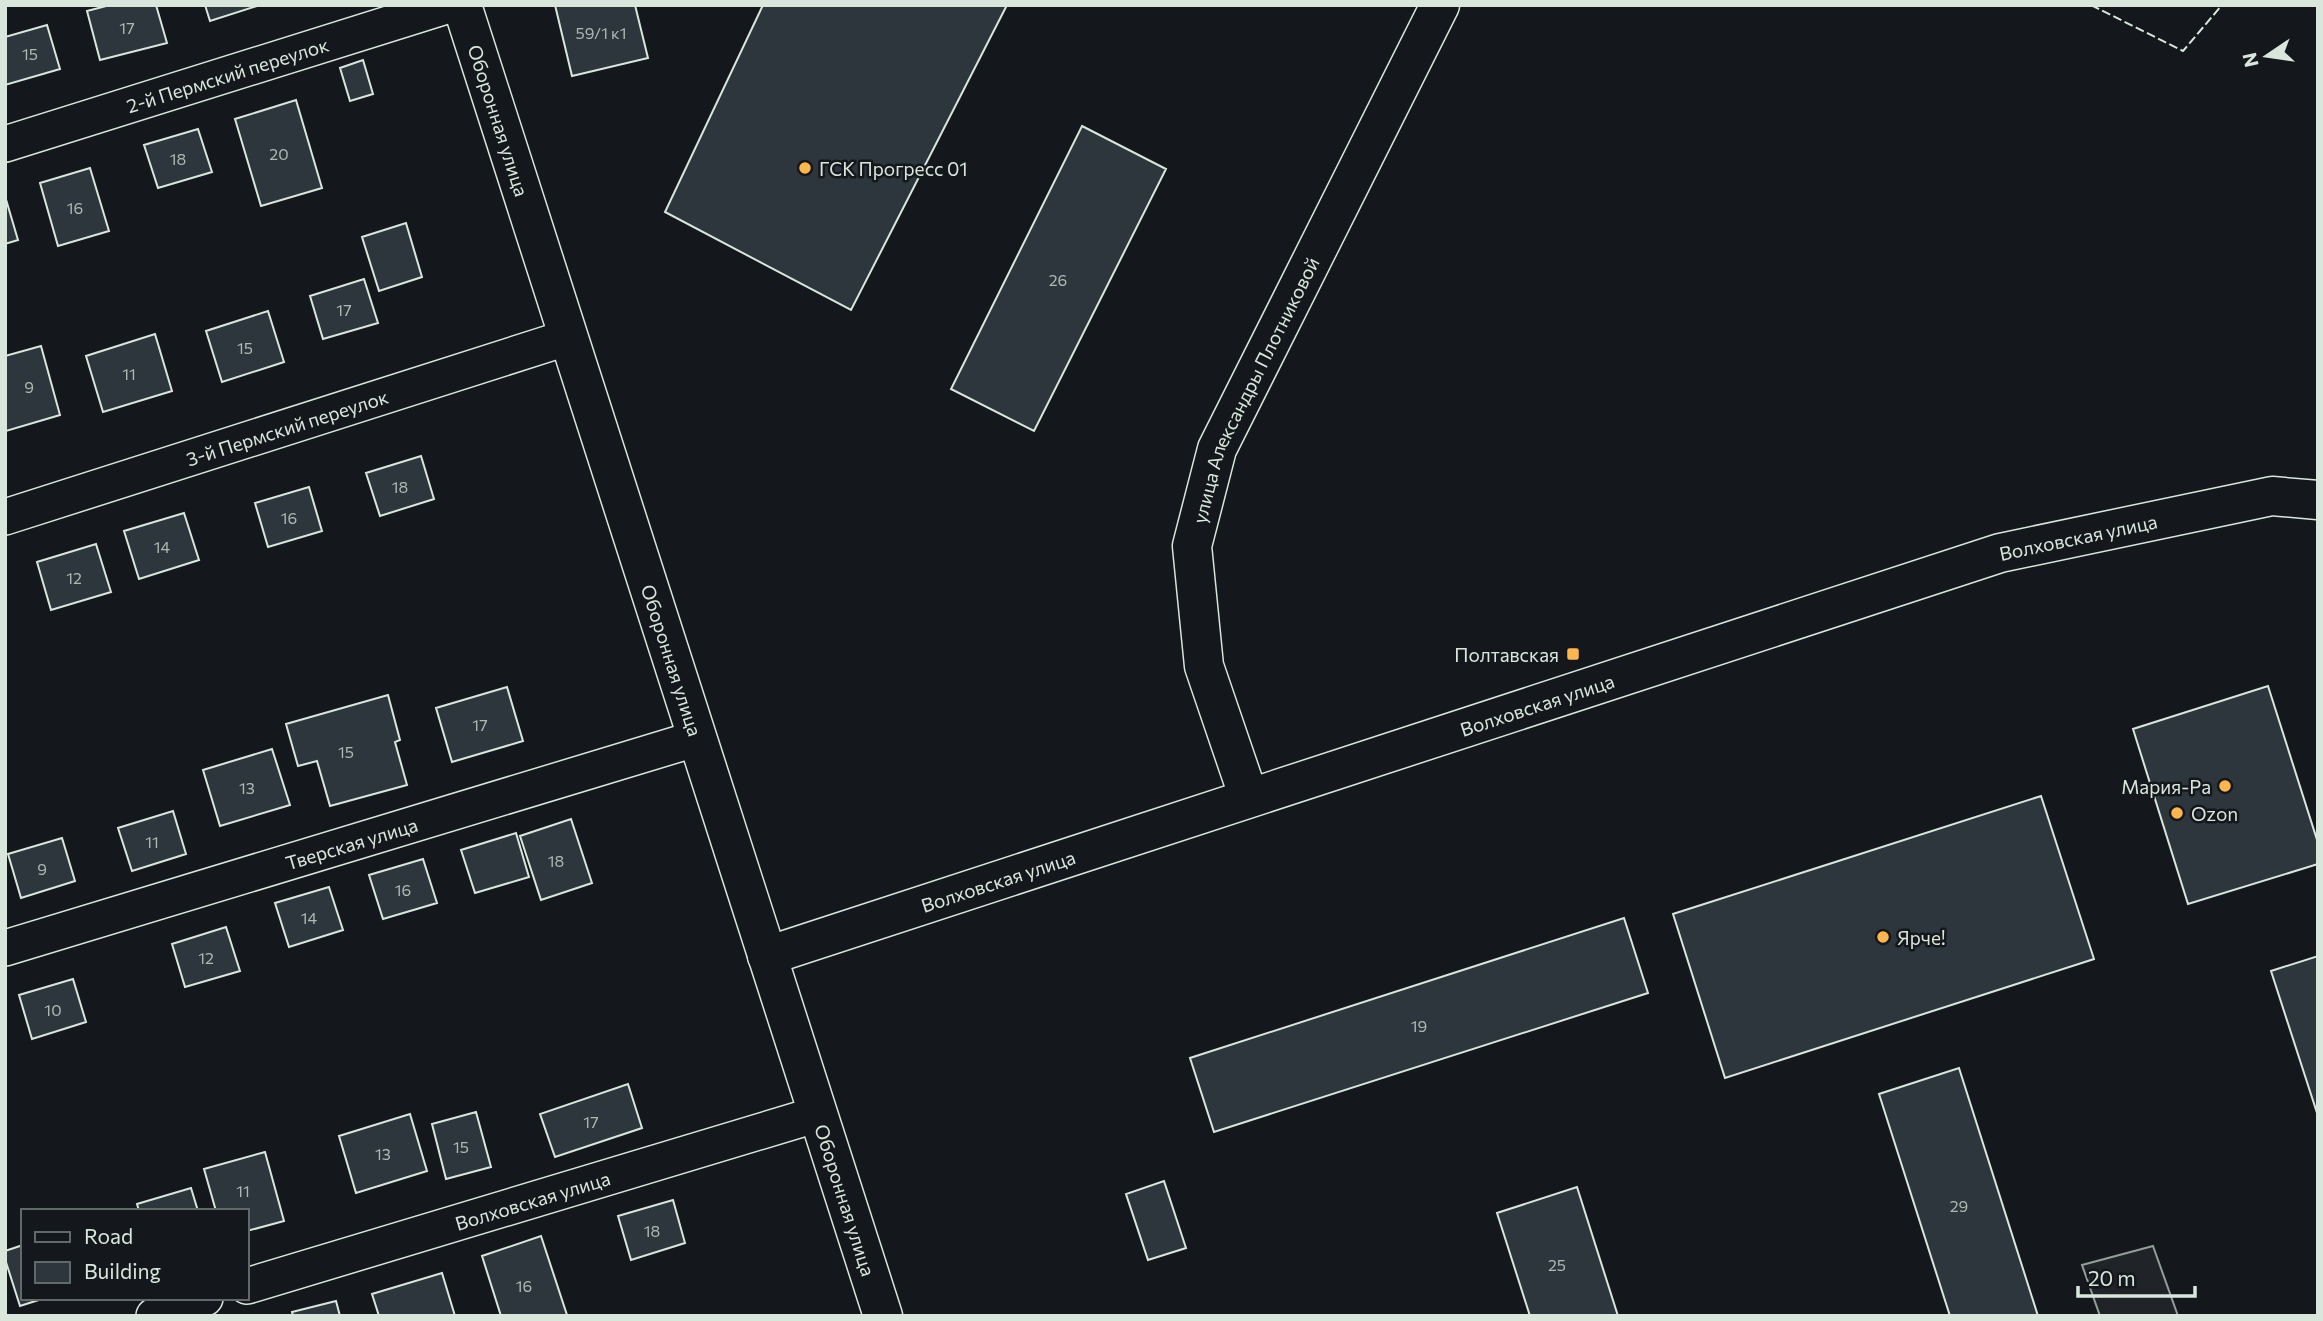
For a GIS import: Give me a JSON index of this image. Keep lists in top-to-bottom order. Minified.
{"streets":{"main road":["Оборонная улица","улица Александры Плотниковой","Волховская улица"],"street":["2-й Пермский переулок","3-й Пермский переулок","Тверская улица"]},"crossings":[["Оборонная улица","3-й Пермский переулок"],["Оборонная улица","Волховская улица"],["Оборонная улица","Тверская улица"],["улица Александры Плотниковой","Волховская улица"]],"places":{"other":["ГСК Прогресс 01","Мария-Ра","Ozon","Ярче!"],"transit":["Полтавская"]},"house_numbers":["17","59/1 к1","15","20","18","16","26","17","15","11","9","18","16","14","12","17","15","13","11","18","9","16","14","12","10","19","17","15","13","11","29","18","25","16"],"legend":["Road","Building"],"scale_bar":"20 m","north":"left"}
